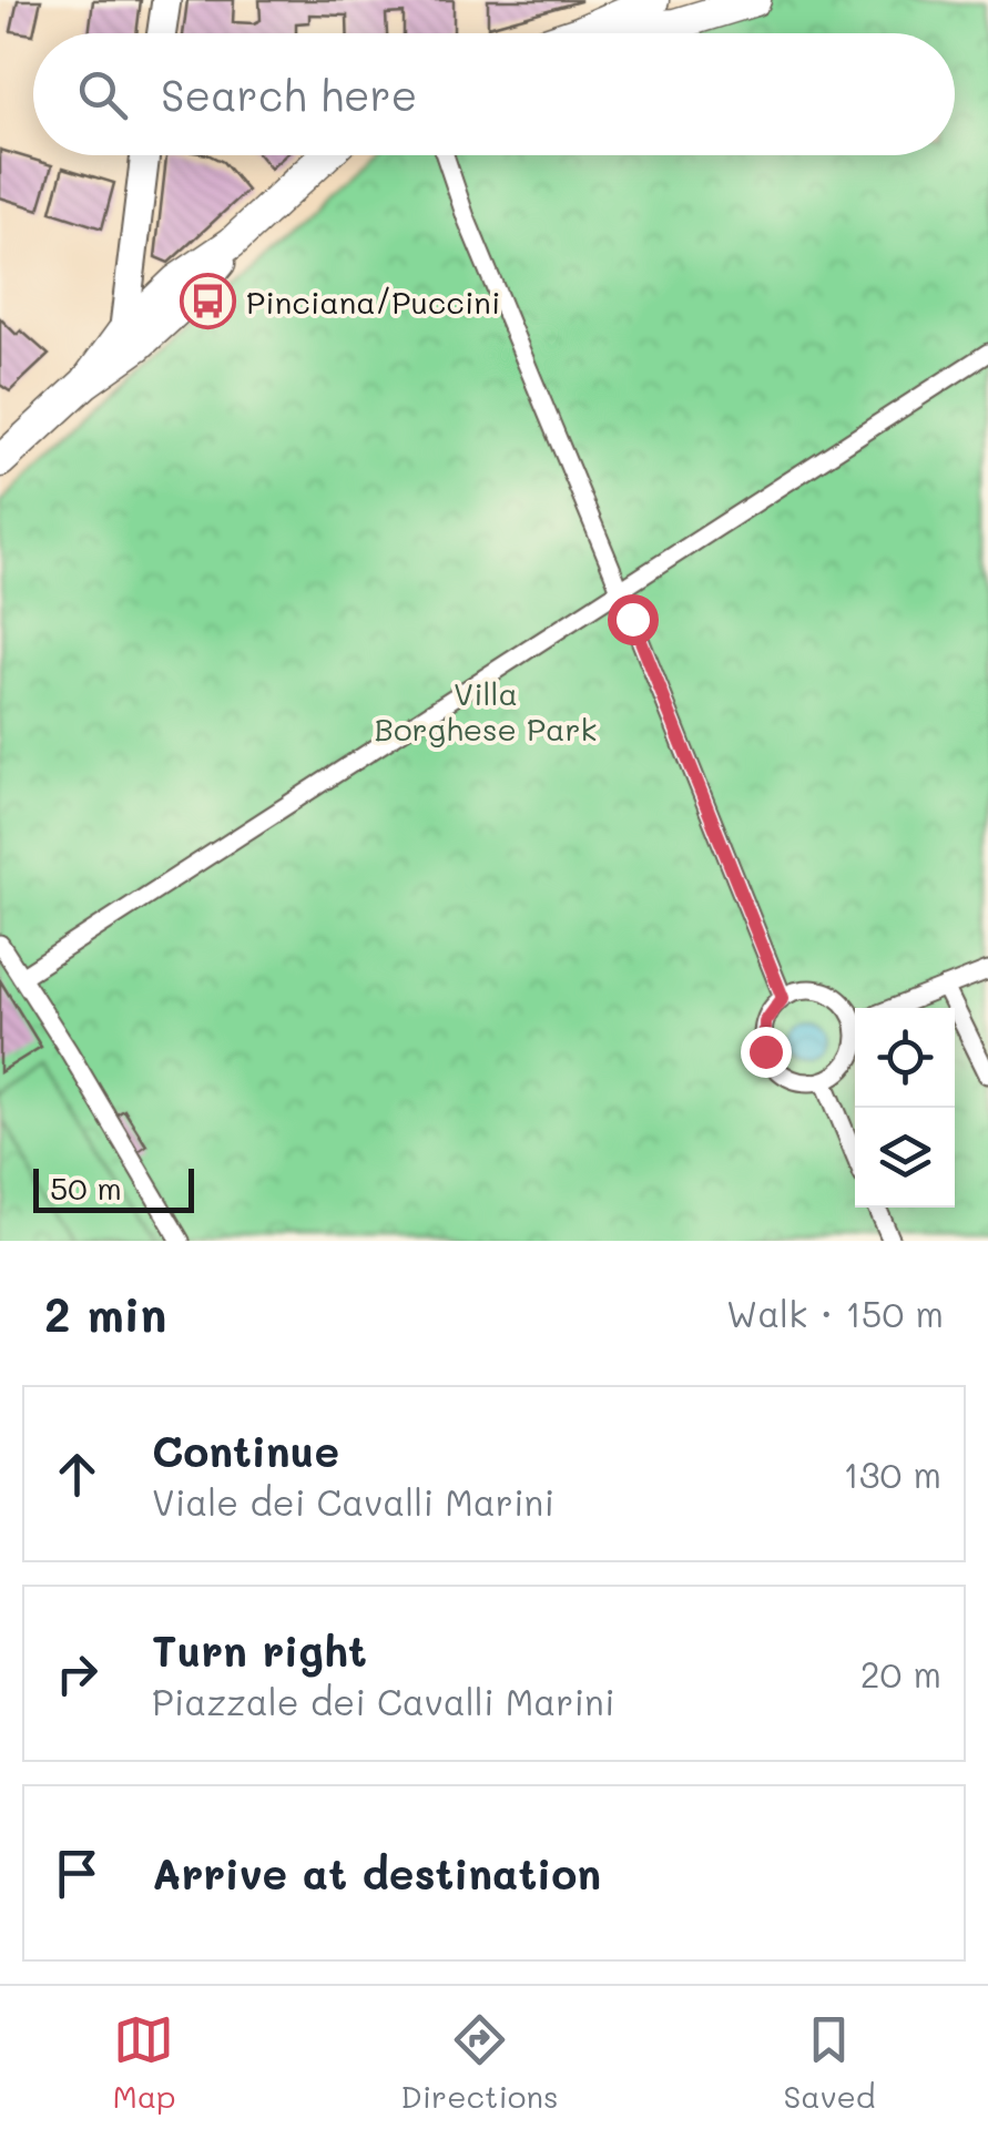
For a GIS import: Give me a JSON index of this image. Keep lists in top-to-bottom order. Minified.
{"parks":["Villa Borghese Park"],"places":{"bus stop":["Pinciana/Puccini"]},"scale_bar":"50 m","page":{"search":"Search here","scale":"50 m","heading":["2 min","Walk · 150 m"],"list":[["Continue","Viale dei Cavalli Marini","130 m"],["Turn right","Piazzale dei Cavalli Marini","20 m"],"Arrive at destination"],"nav":["Map","Directions","Saved"]}}
